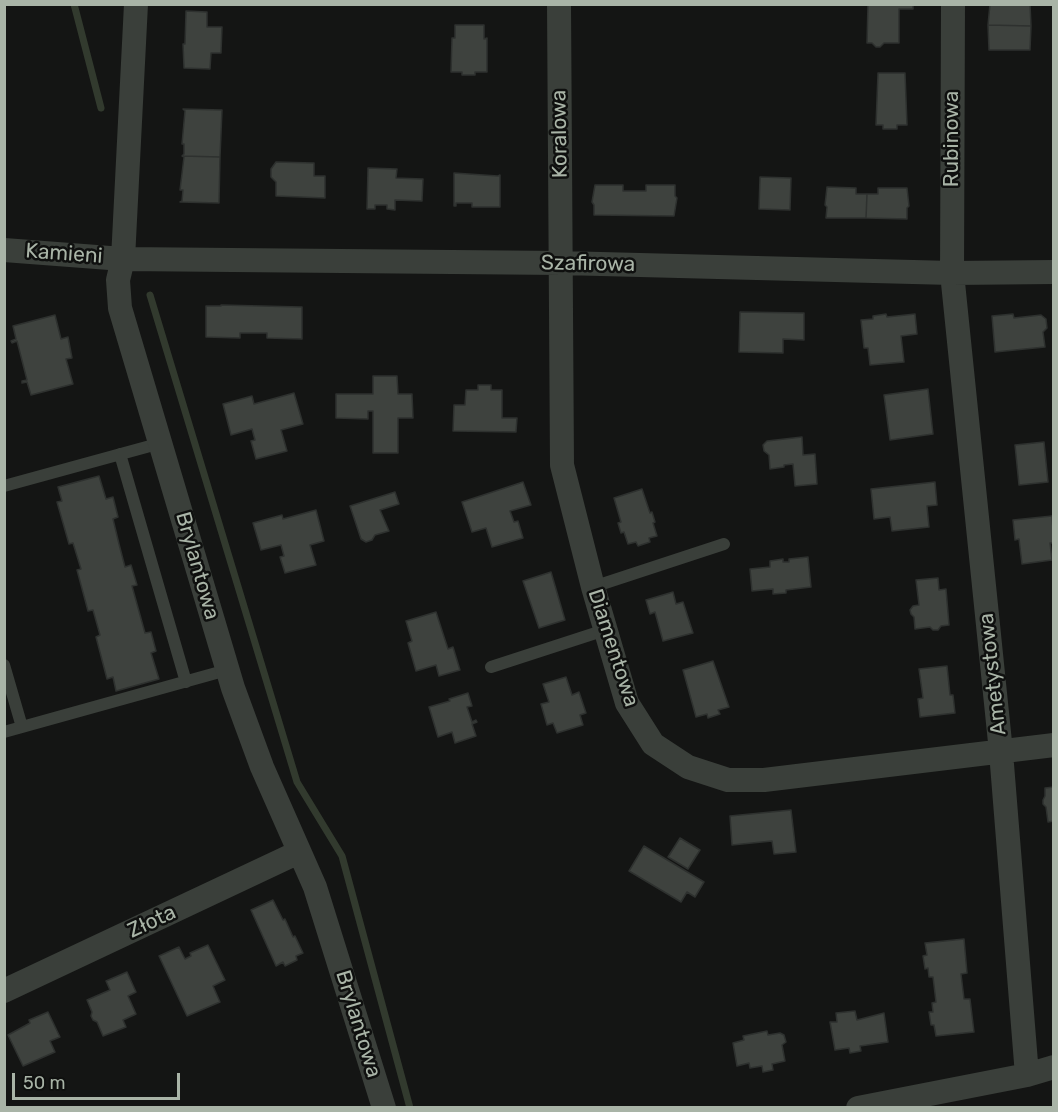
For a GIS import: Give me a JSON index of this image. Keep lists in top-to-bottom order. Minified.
{"streets":{"street":["Koralowa","Rubinowa","Kamieni","Szafirowa","Brylantowa","Diamentowa","Ametystowa","Złota"]},"crossings":[["Koralowa","Szafirowa"],["Koralowa","Diamentowa"],["Rubinowa","Szafirowa"],["Rubinowa","Ametystowa"],["Kamieni","Szafirowa"],["Kamieni","Brylantowa"],["Szafirowa","Brylantowa"],["Szafirowa","Diamentowa"],["Szafirowa","Ametystowa"],["Brylantowa","Złota"],["Diamentowa","Ametystowa"]],"scale_bar":"50 m"}
